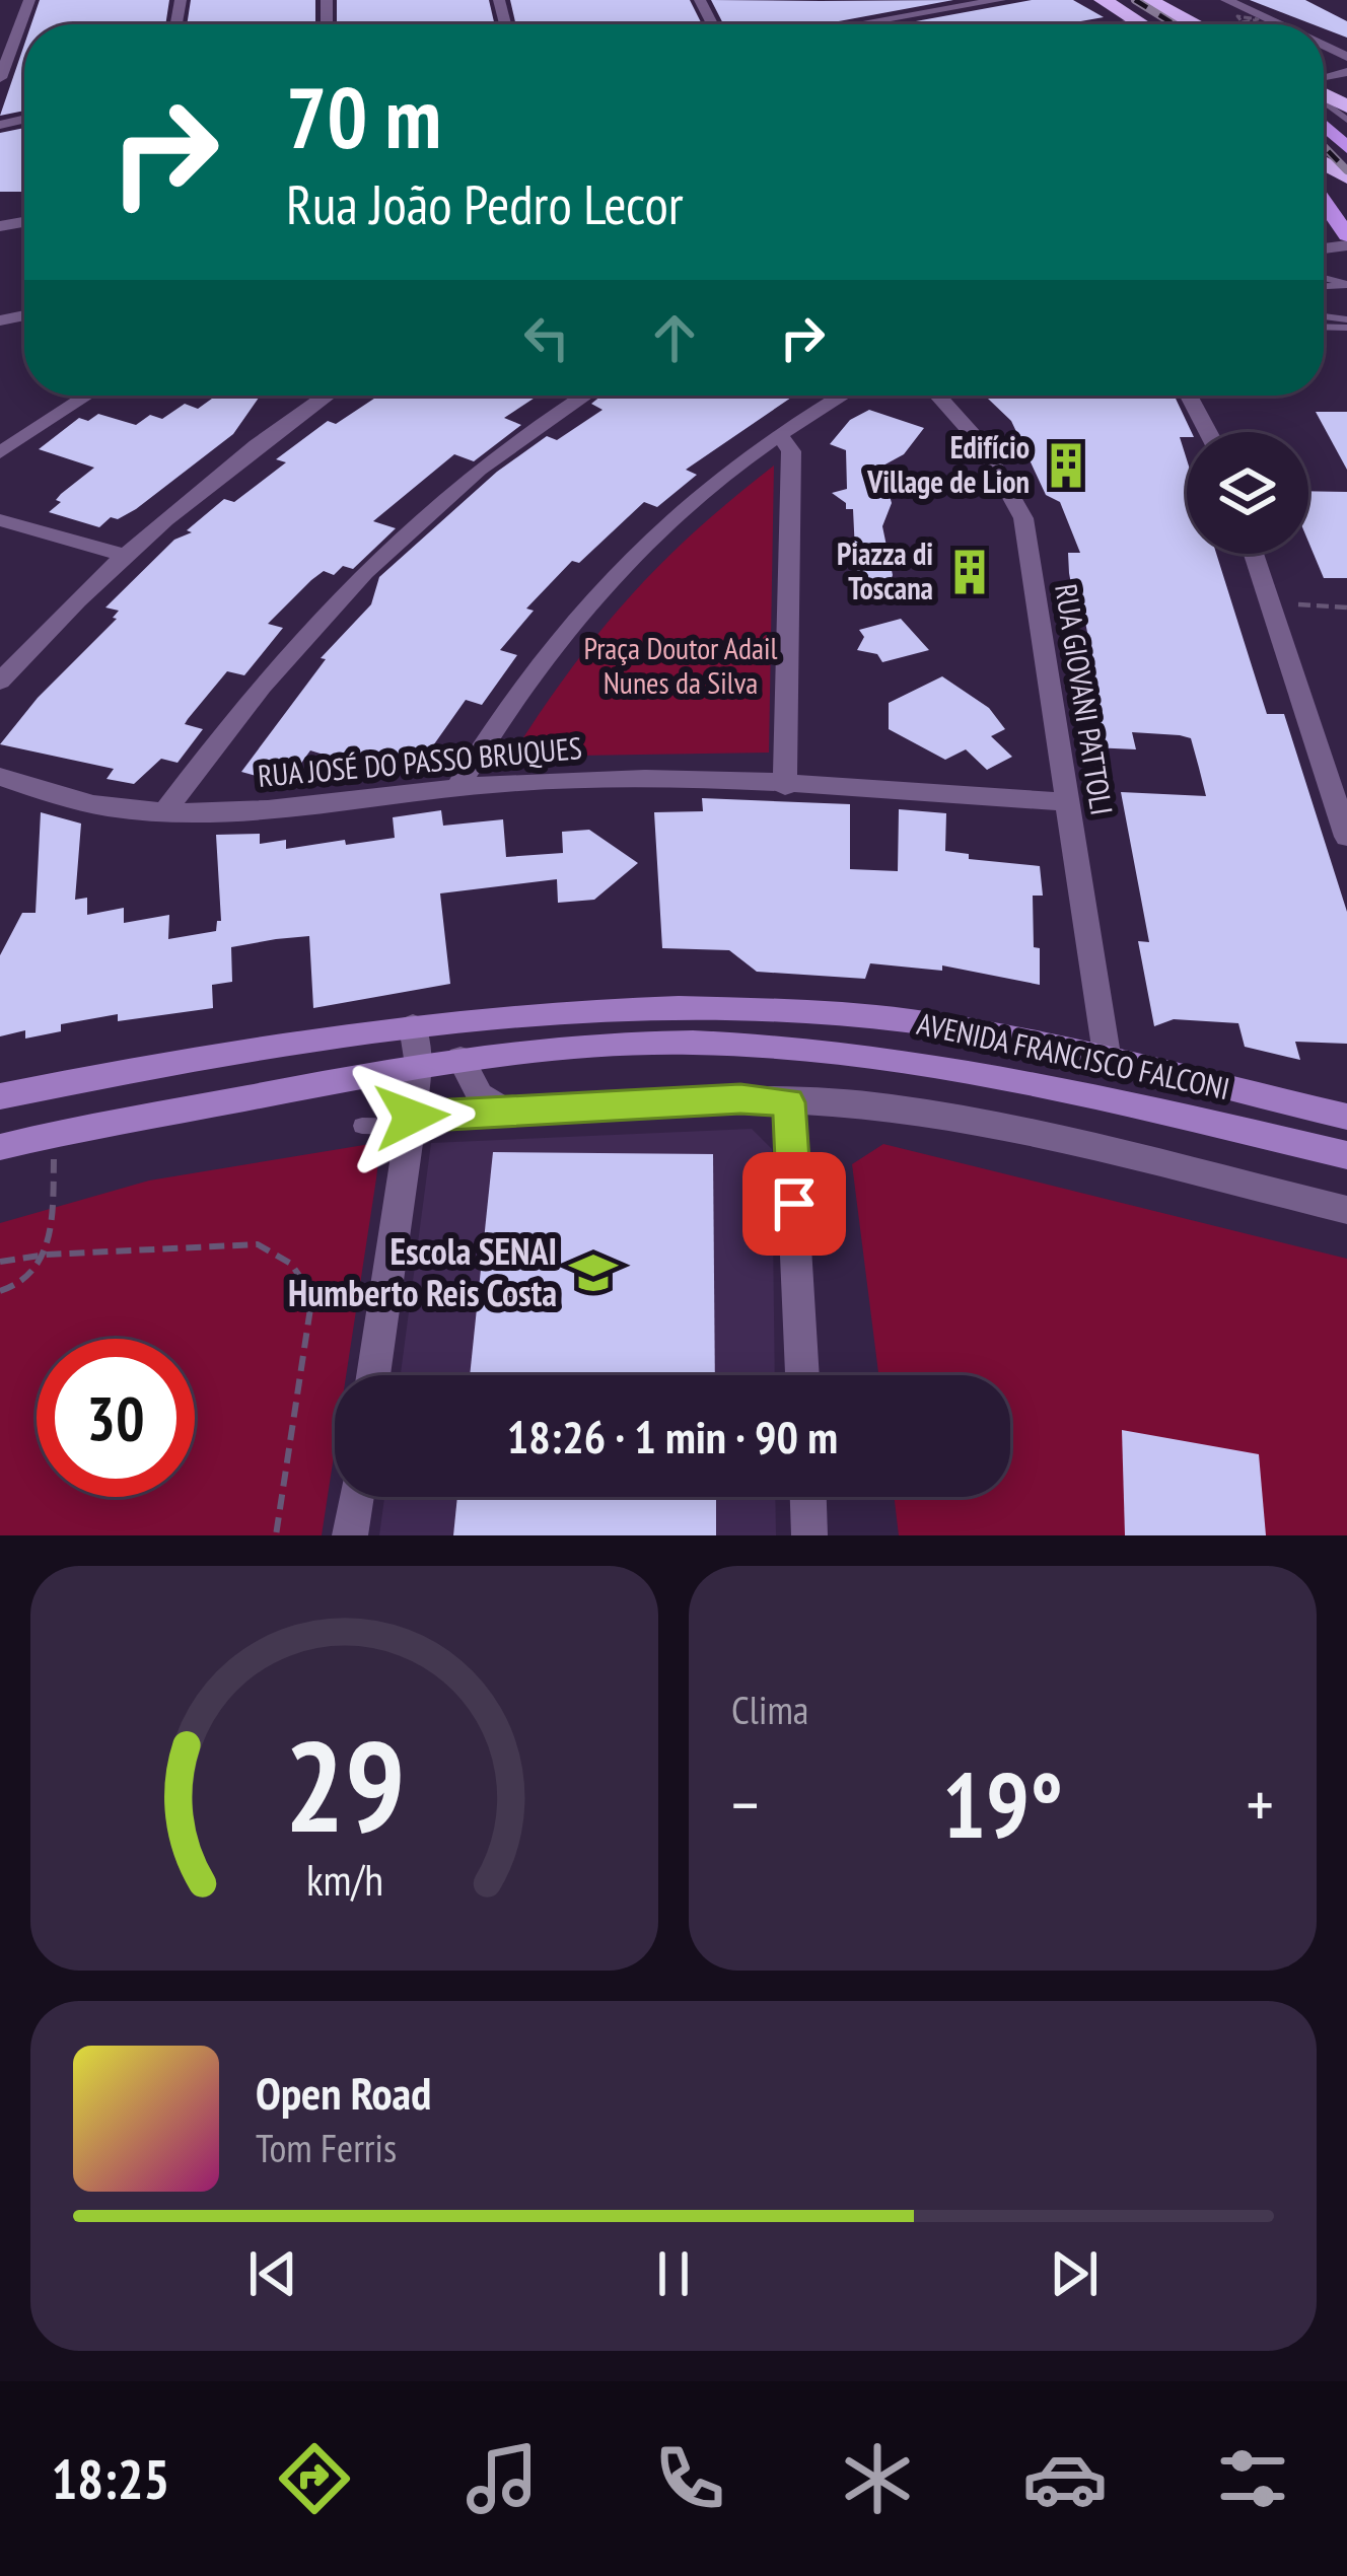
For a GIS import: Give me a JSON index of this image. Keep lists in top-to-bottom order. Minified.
{"streets":{"main road":["AVENIDA FRANCISCO FALCONI"],"street":["RUA GIOVANI PATTOLI","RUA JOSÉ DO PASSO BRUQUES"]},"crossings":[["RUA GIOVANI PATTOLI","RUA JOSÉ DO PASSO BRUQUES"],["RUA GIOVANI PATTOLI","AVENIDA FRANCISCO FALCONI"]],"parks":["Praça Doutor Adail Nunes da Silva"],"places":{"building":["Edifício Village de Lion","Piazza di Toscana"],"school or university":["Escola SENAI Humberto Reis Costa"]},"page":{"turn":["70 m","Rua João Pedro Lecor"],"limit":"30","trip":"18:26 · 1 min · 90 m","tile":"Clima","heat":["−","19°","+"],"song":["Open Road","Tom Ferris"],"tabs":"18:25","gauge":["29","km/h"]}}
